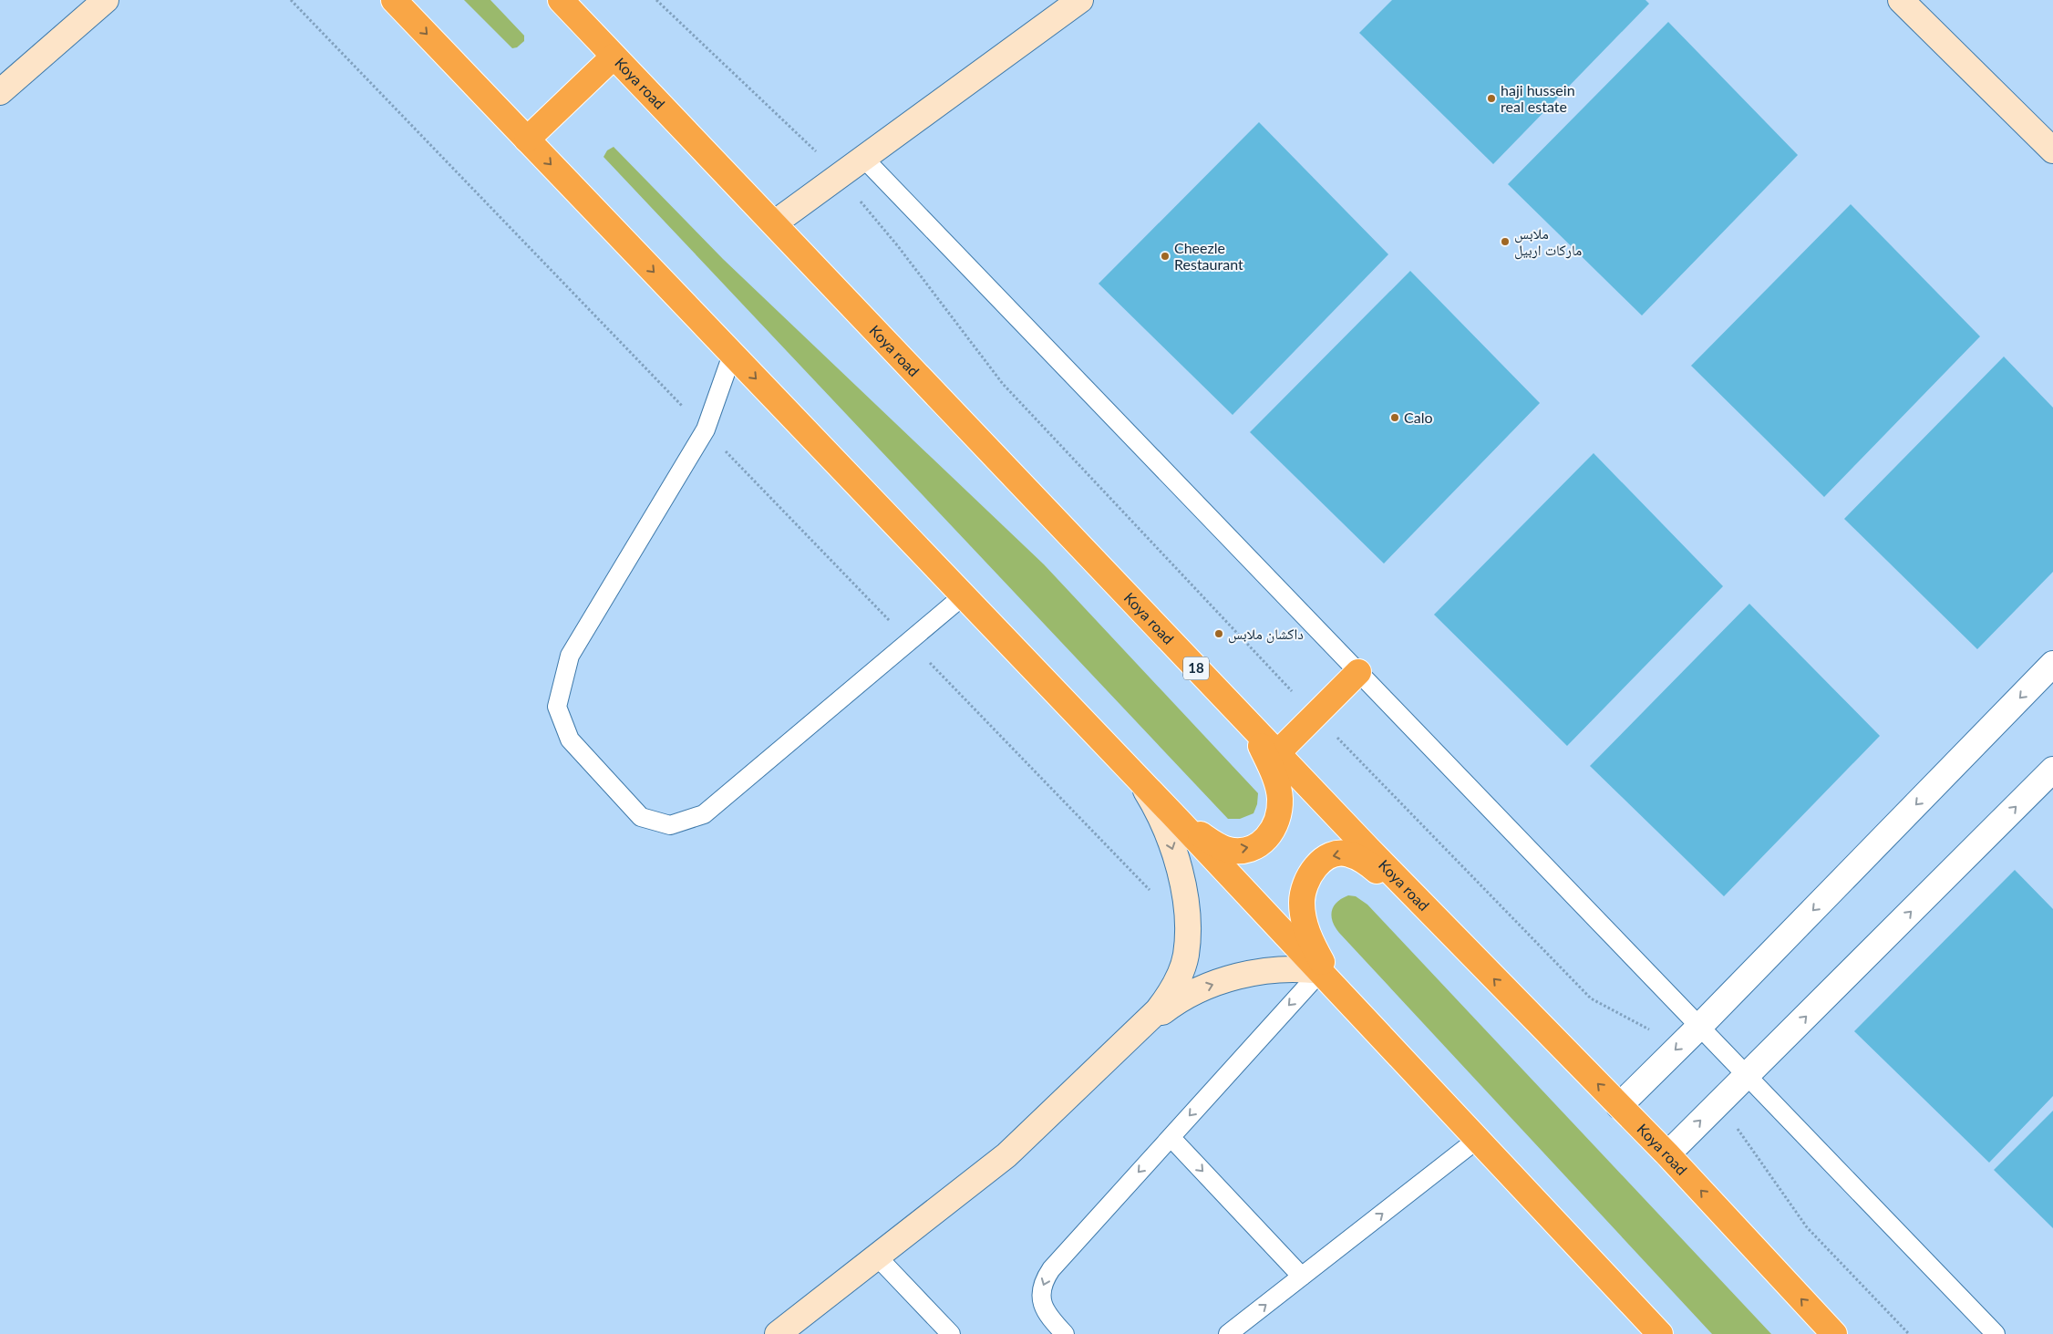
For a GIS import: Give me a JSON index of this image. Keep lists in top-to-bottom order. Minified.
{"streets":{"highway":["Koya road","18"]},"places":["haji hussein real estate","ملابس ماركات اربيل","Cheezle Restaurant","Calo","داكشان ملابس"]}
